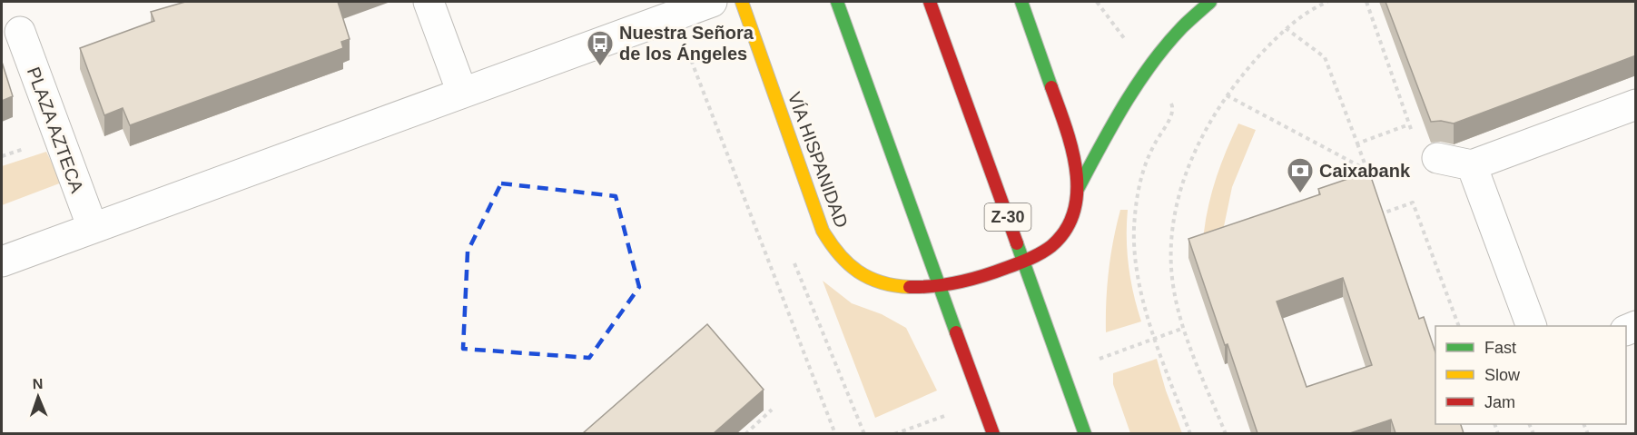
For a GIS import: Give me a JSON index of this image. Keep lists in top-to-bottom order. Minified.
{"streets":{"main road":["VÍA HISPANIDAD","Z-30"],"street":["PLAZA AZTECA"]},"crossings":[["VÍA HISPANIDAD","Z-30"]],"places":{"bus stop":["Nuestra Señora de los Ángeles"],"bank":["Caixabank"]},"legend":["Fast","Slow","Jam"],"north":"top"}
